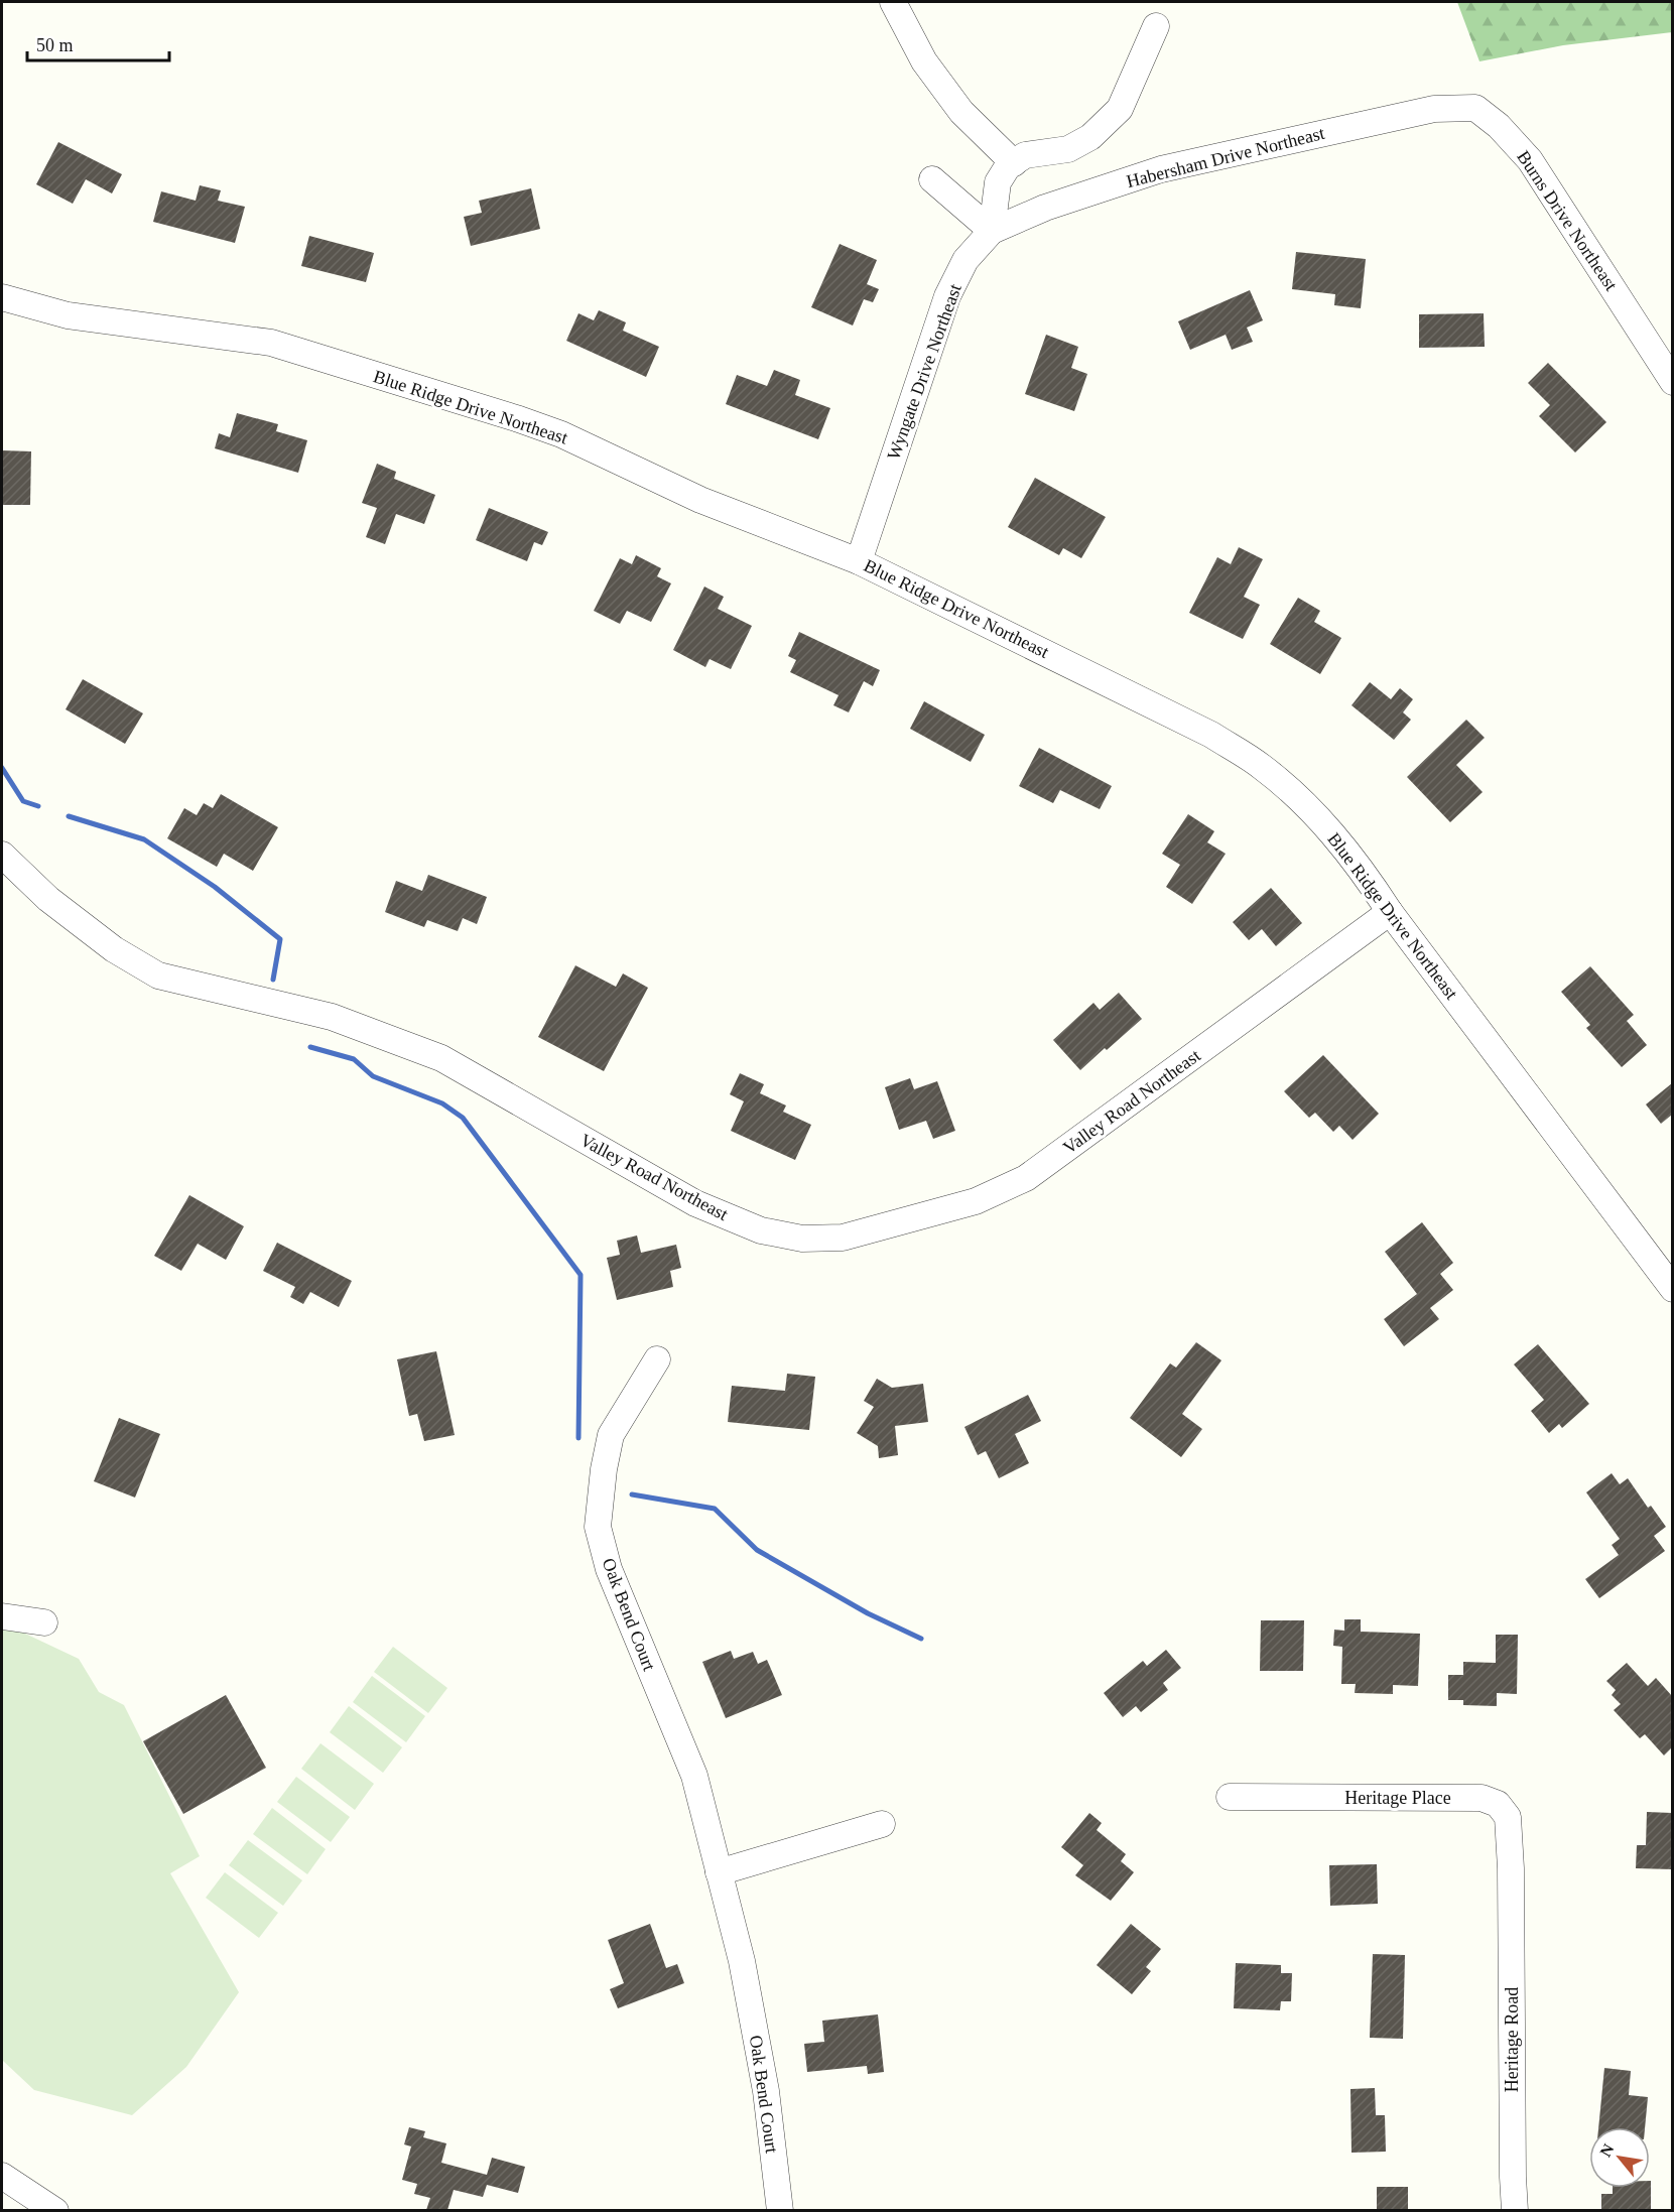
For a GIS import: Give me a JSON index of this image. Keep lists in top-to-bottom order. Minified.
{"streets":{"street":["Habersham Drive Northeast","Burns Drive Northeast","Wyngate Drive Northeast","Blue Ridge Drive Northeast","Valley Road Northeast","Oak Bend Court","Heritage Place","Heritage Road"]},"crossings":[["Habersham Drive Northeast","Burns Drive Northeast"],["Habersham Drive Northeast","Wyngate Drive Northeast"],["Wyngate Drive Northeast","Blue Ridge Drive Northeast"],["Blue Ridge Drive Northeast","Valley Road Northeast"],["Heritage Place","Heritage Road"]],"scale_bar":"50 m","north":"top left"}
